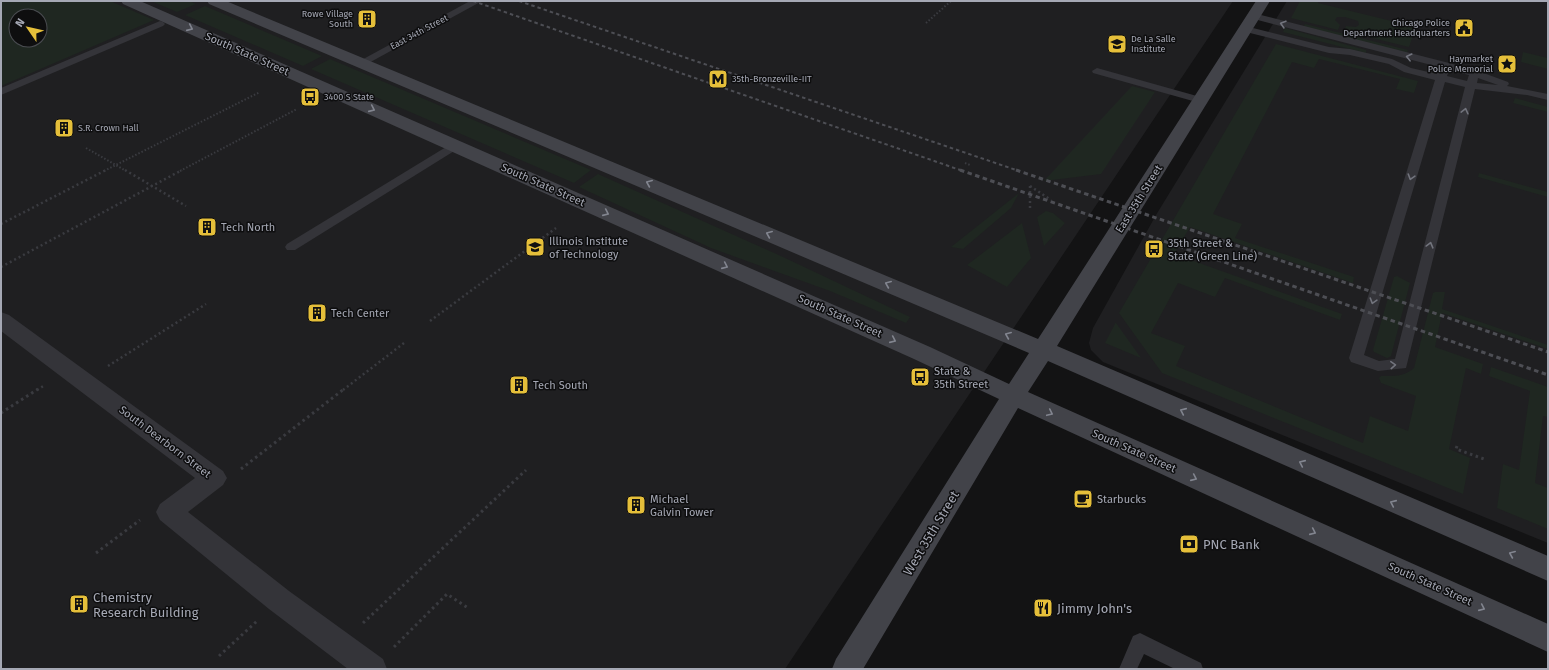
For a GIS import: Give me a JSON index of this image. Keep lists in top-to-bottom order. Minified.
{"streets":{"main road":["South State Street","East 35th Street","West 35th Street"],"street":["South Dearborn Street"],"lane":["East 34th Street"]},"crossings":[["South State Street","East 35th Street"],["South State Street","West 35th Street"],["East 35th Street","West 35th Street"]],"places":{"building":["Rowe Village South","S.R. Crown Hall","Tech North","Tech Center","Tech South","Michael Galvin Tower","Chemistry Research Building"],"public building":["Chicago Police Department Headquarters"],"school or university":["De La Salle Institute","Illinois Institute of Technology"],"place":["Haymarket Police Memorial"],"metro station":["35th-Bronzeville-IIT"],"bus stop":["3400 S State","35th Street & State (Green Line)","State & 35th Street"],"cafe":["Starbucks"],"bank":["PNC Bank"],"restaurant":["Jimmy John's"]},"north":"top left"}
